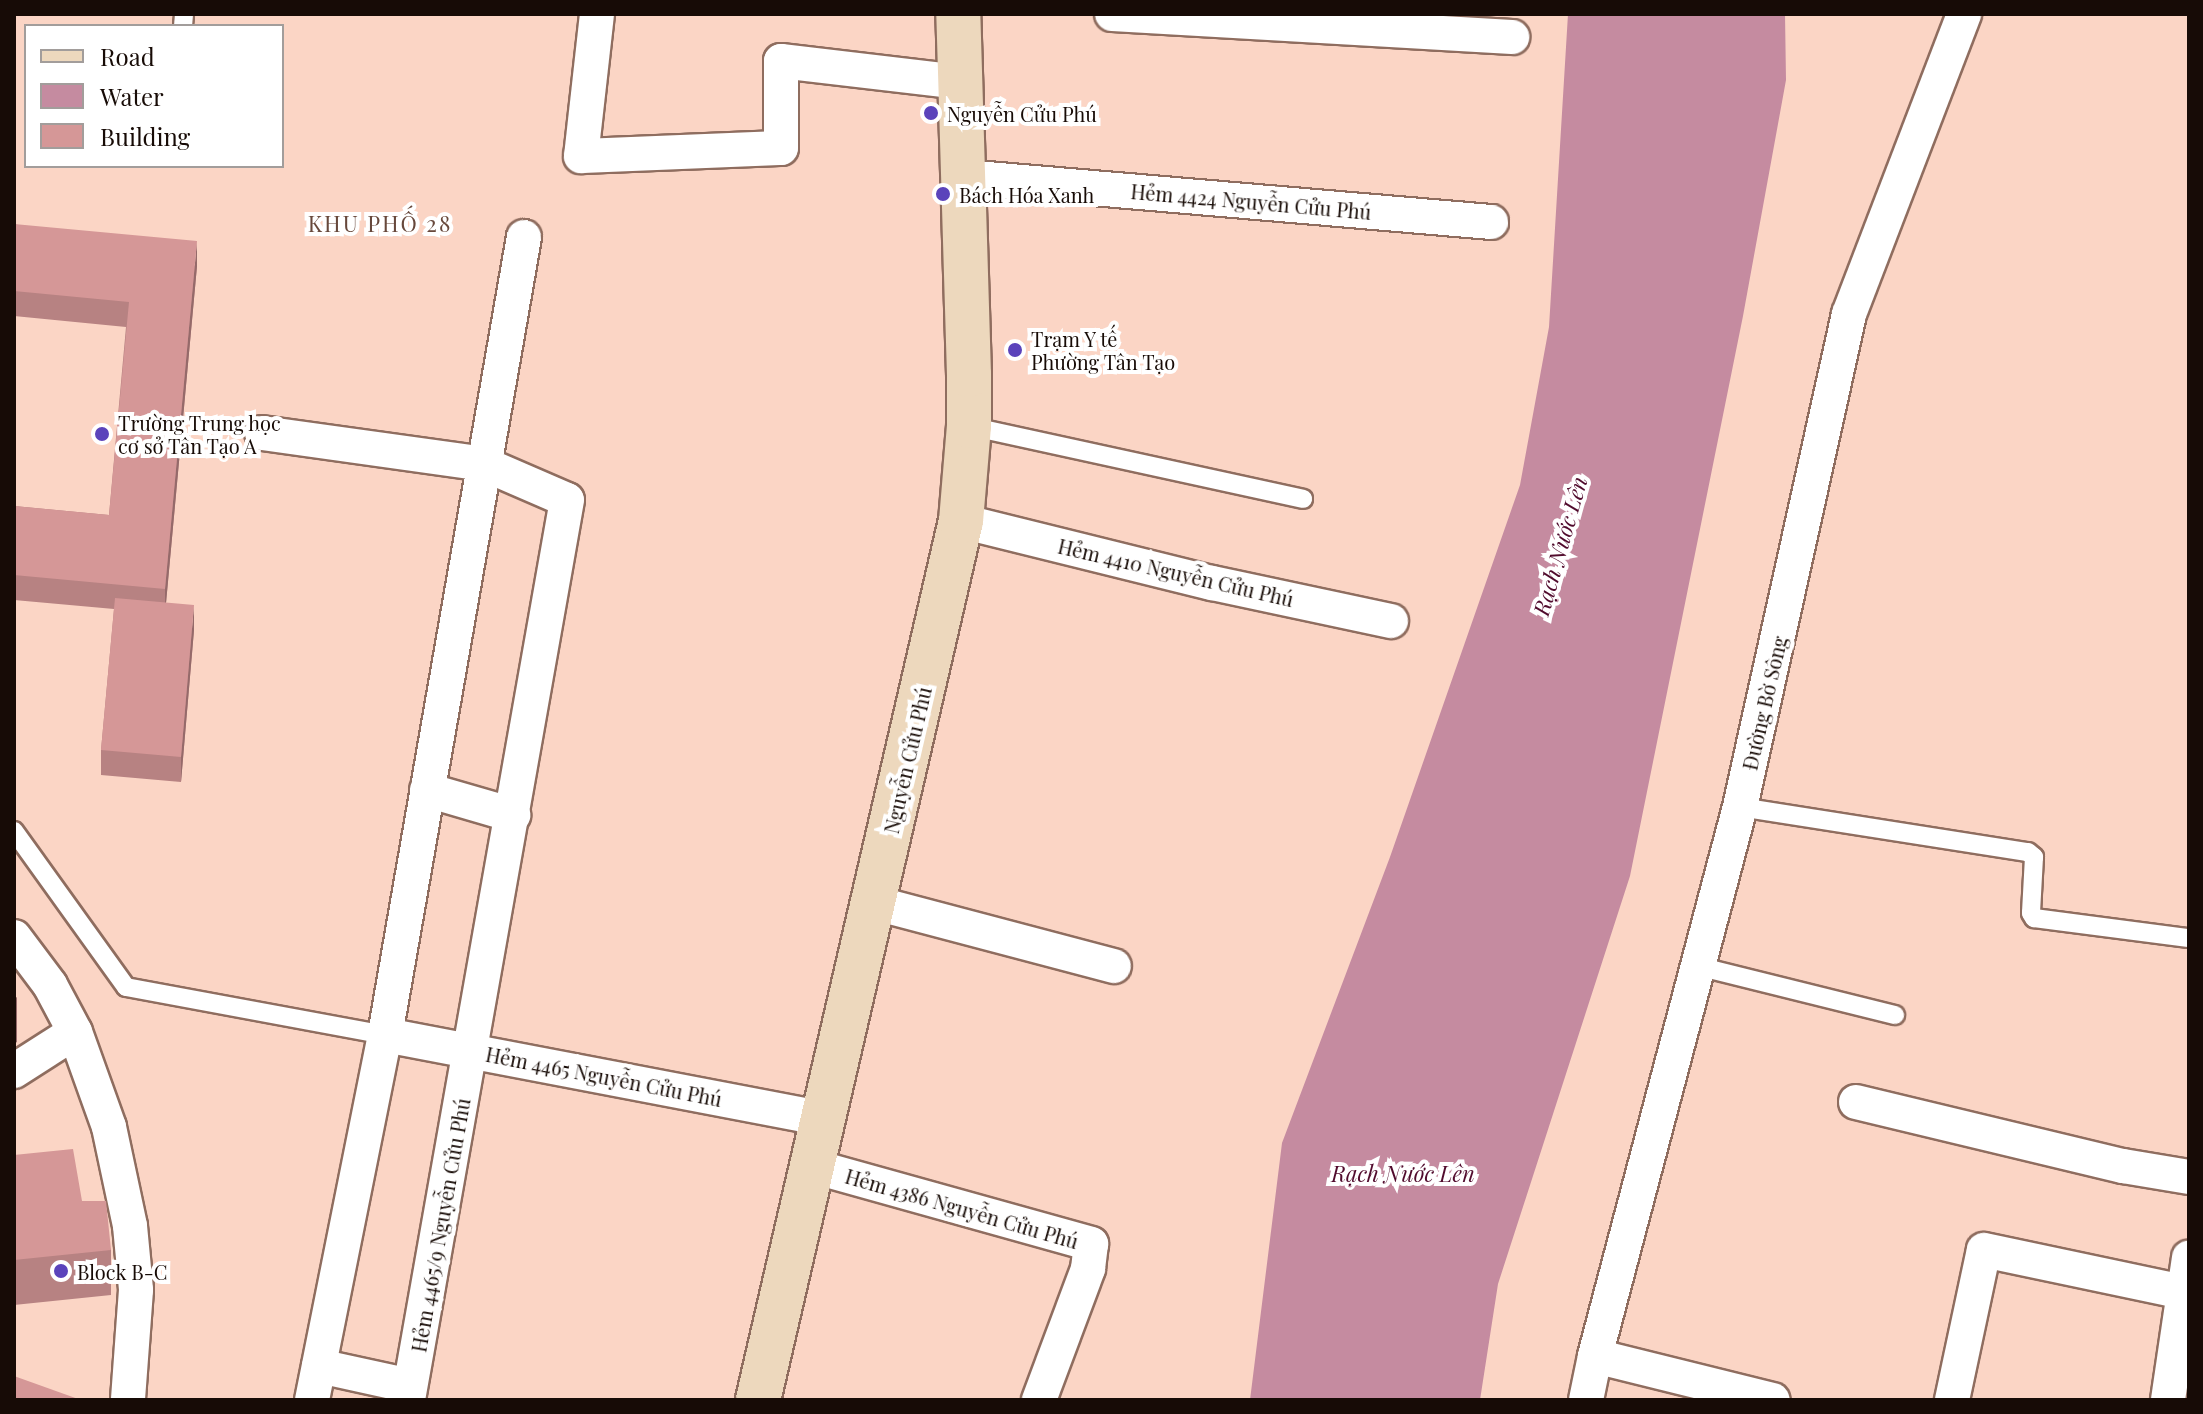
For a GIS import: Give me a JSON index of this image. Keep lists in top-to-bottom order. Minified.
{"streets":{"main road":["Nguyễn Cửu Phú"],"street":["Hẻm 4424 Nguyễn Cửu Phú","Hẻm 4410 Nguyễn Cửu Phú","Đường Bờ Sông","Hẻm 4465 Nguyễn Cửu Phú","Hẻm 4386 Nguyễn Cửu Phú","Hẻm 4465/9 Nguyễn Cửu Phú"]},"crossings":[["Hẻm 4424 Nguyễn Cửu Phú","Nguyễn Cửu Phú"],["Hẻm 4410 Nguyễn Cửu Phú","Nguyễn Cửu Phú"],["Nguyễn Cửu Phú","Hẻm 4465 Nguyễn Cửu Phú"],["Nguyễn Cửu Phú","Hẻm 4386 Nguyễn Cửu Phú"],["Hẻm 4465 Nguyễn Cửu Phú","Hẻm 4465/9 Nguyễn Cửu Phú"]],"districts":["KHU PHỐ 28"],"water":["Rạch Nước Lên"],"places":["Nguyễn Cửu Phú","Bách Hóa Xanh","Trạm Y tế Phường Tân Tạo","Trường Trung học cơ sở Tân Tạo A","Block B-C"],"legend":["Road","Water","Building"]}
